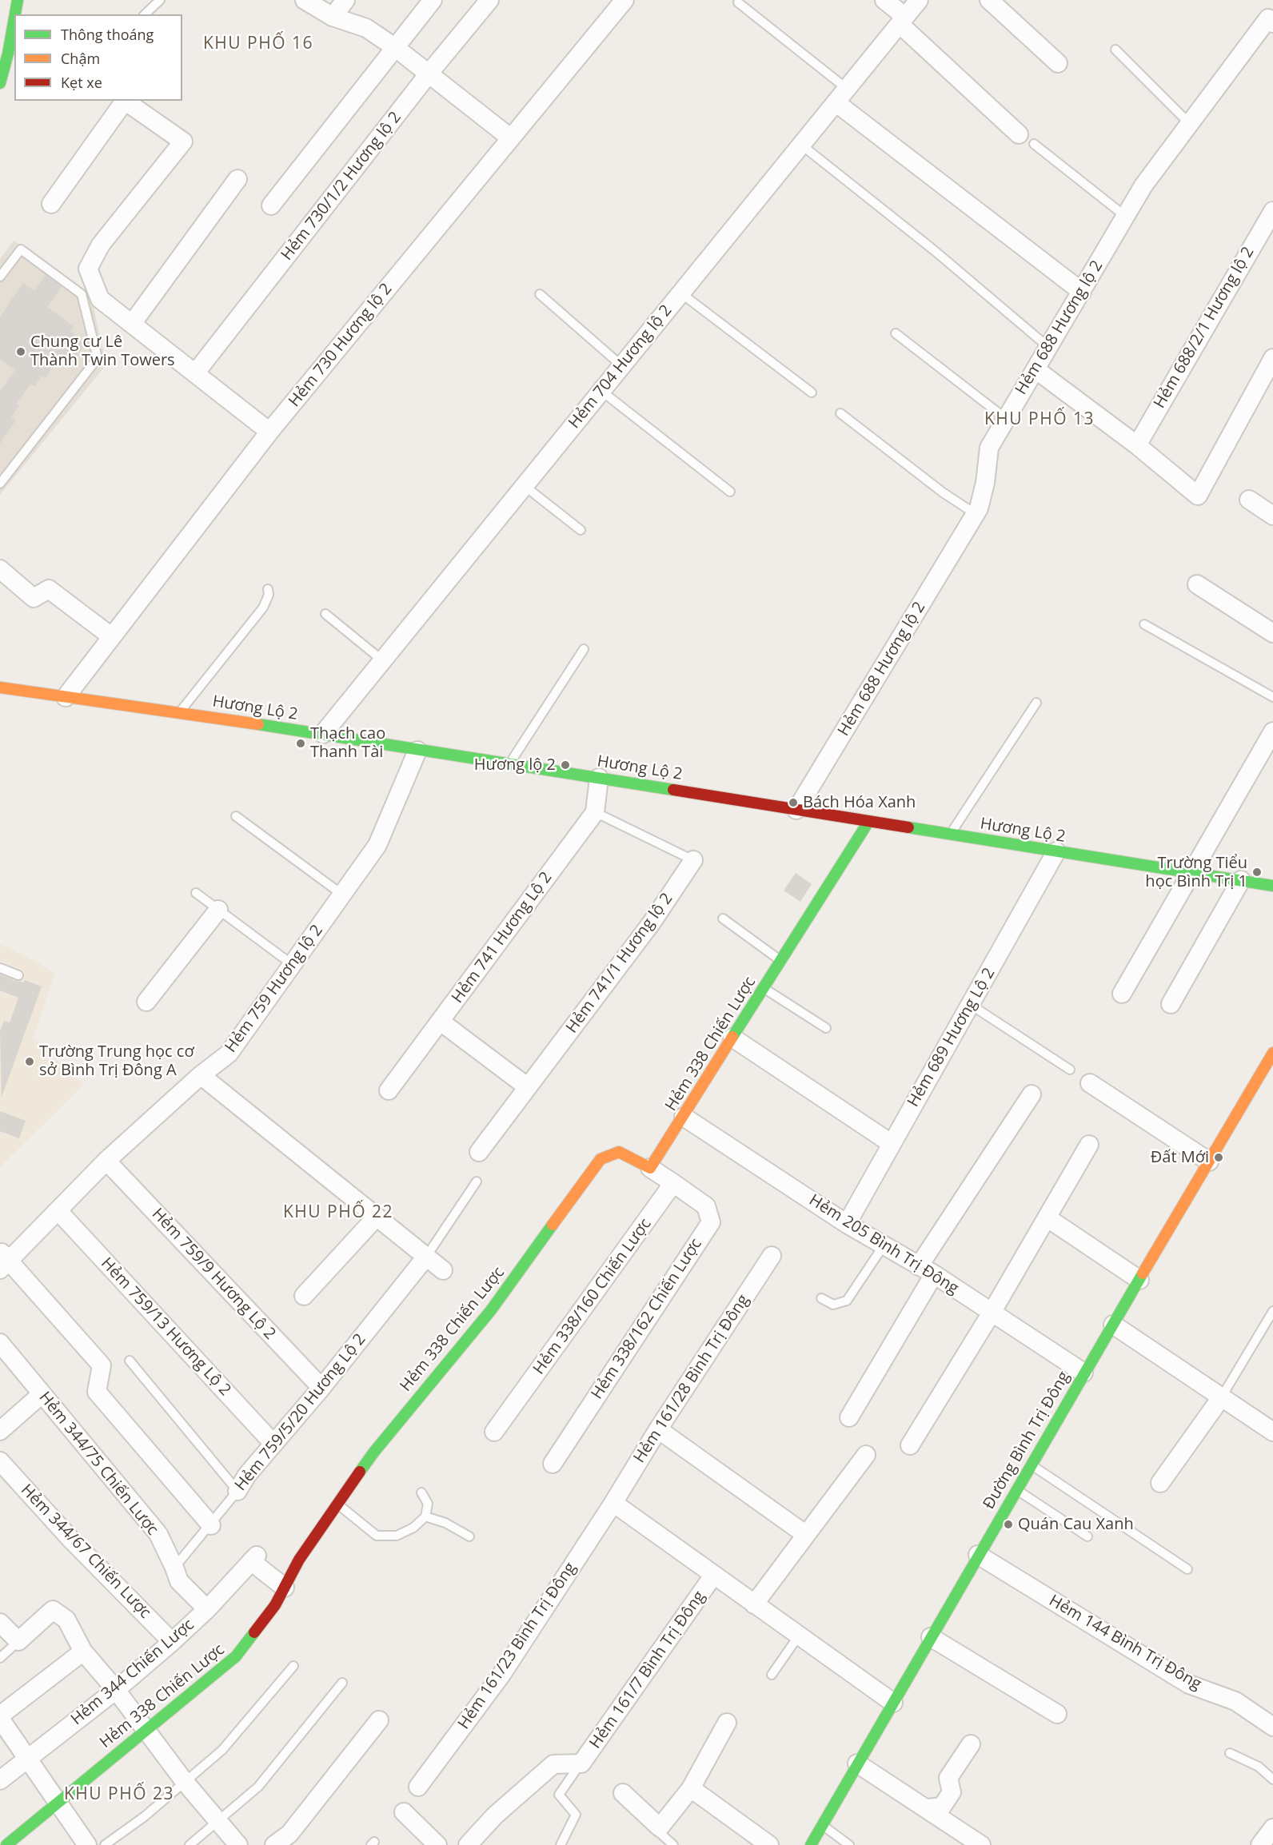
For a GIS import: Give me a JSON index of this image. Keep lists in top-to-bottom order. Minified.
{"streets":{"street":["Hẻm 730/1/2 Hương lộ 2","Hẻm 688 Hương lộ 2","Hẻm 688/2/1 Hương lộ 2","Hẻm 730 Hương lộ 2","Hẻm 704 Hương lộ 2","Hương Lộ 2","Hẻm 741 Hương Lộ 2","Hẻm 741/1 Hương lộ 2","Hẻm 759 Hương lộ 2","Hẻm 689 Hương Lộ 2","Hẻm 338 Chiến Lược","Hẻm 205 Bình Trị Đông","Hẻm 759/9 Hương Lộ 2","Hẻm 338/160 Chiến Lược","Hẻm 338/162 Chiến Lược","Hẻm 759/13 Hương Lộ 2","Hẻm 161/28 Bình Trị Đông","Hẻm 759/5/20 Hương Lộ 2","Đường Bình Trị Đông","Hẻm 344/75 Chiến Lược","Hẻm 344/67 Chiến Lược","Hẻm 144 Bình Trị Đông","Hẻm 161/23 Bình Trị Đông","Hẻm 161/7 Bình Trị Đông","Hẻm 344 Chiến Lược"]},"crossings":[["Hẻm 688 Hương lộ 2","Hương Lộ 2"],["Hẻm 730 Hương lộ 2","Hương Lộ 2"],["Hẻm 704 Hương lộ 2","Hương Lộ 2"],["Hương Lộ 2","Hẻm 741 Hương Lộ 2"],["Hương Lộ 2","Hẻm 759 Hương lộ 2"],["Hương Lộ 2","Hẻm 689 Hương Lộ 2"],["Hương Lộ 2","Hẻm 338 Chiến Lược"],["Hẻm 741 Hương Lộ 2","Hẻm 741/1 Hương lộ 2"],["Hẻm 759 Hương lộ 2","Hẻm 759/9 Hương Lộ 2"],["Hẻm 759 Hương lộ 2","Hẻm 759/13 Hương Lộ 2"],["Hẻm 689 Hương Lộ 2","Hẻm 205 Bình Trị Đông"],["Hẻm 338 Chiến Lược","Hẻm 205 Bình Trị Đông"],["Hẻm 338 Chiến Lược","Hẻm 344 Chiến Lược"],["Hẻm 205 Bình Trị Đông","Đường Bình Trị Đông"],["Hẻm 759/9 Hương Lộ 2","Hẻm 759/5/20 Hương Lộ 2"],["Hẻm 338/160 Chiến Lược","Hẻm 338/162 Chiến Lược"],["Hẻm 759/13 Hương Lộ 2","Hẻm 759/5/20 Hương Lộ 2"],["Hẻm 161/28 Bình Trị Đông","Hẻm 161/23 Bình Trị Đông"],["Hẻm 759/5/20 Hương Lộ 2","Hẻm 344/75 Chiến Lược"],["Đường Bình Trị Đông","Hẻm 144 Bình Trị Đông"],["Hẻm 344/75 Chiến Lược","Hẻm 344 Chiến Lược"],["Hẻm 344/67 Chiến Lược","Hẻm 344 Chiến Lược"]],"districts":["KHU PHỐ 16","KHU PHỐ 13","KHU PHỐ 22","KHU PHỐ 23"],"places":["Chung cư Lê Thành Twin Towers","Thạch cao Thanh Tài","Hương lộ 2","Bách Hóa Xanh","Trường Tiểu học Bình Trị 1","Trường Trung học cơ sở Bình Trị Đông A","Đất Mới","Quán Cau Xanh"],"legend":["Thông thoáng","Chậm","Kẹt xe"]}
